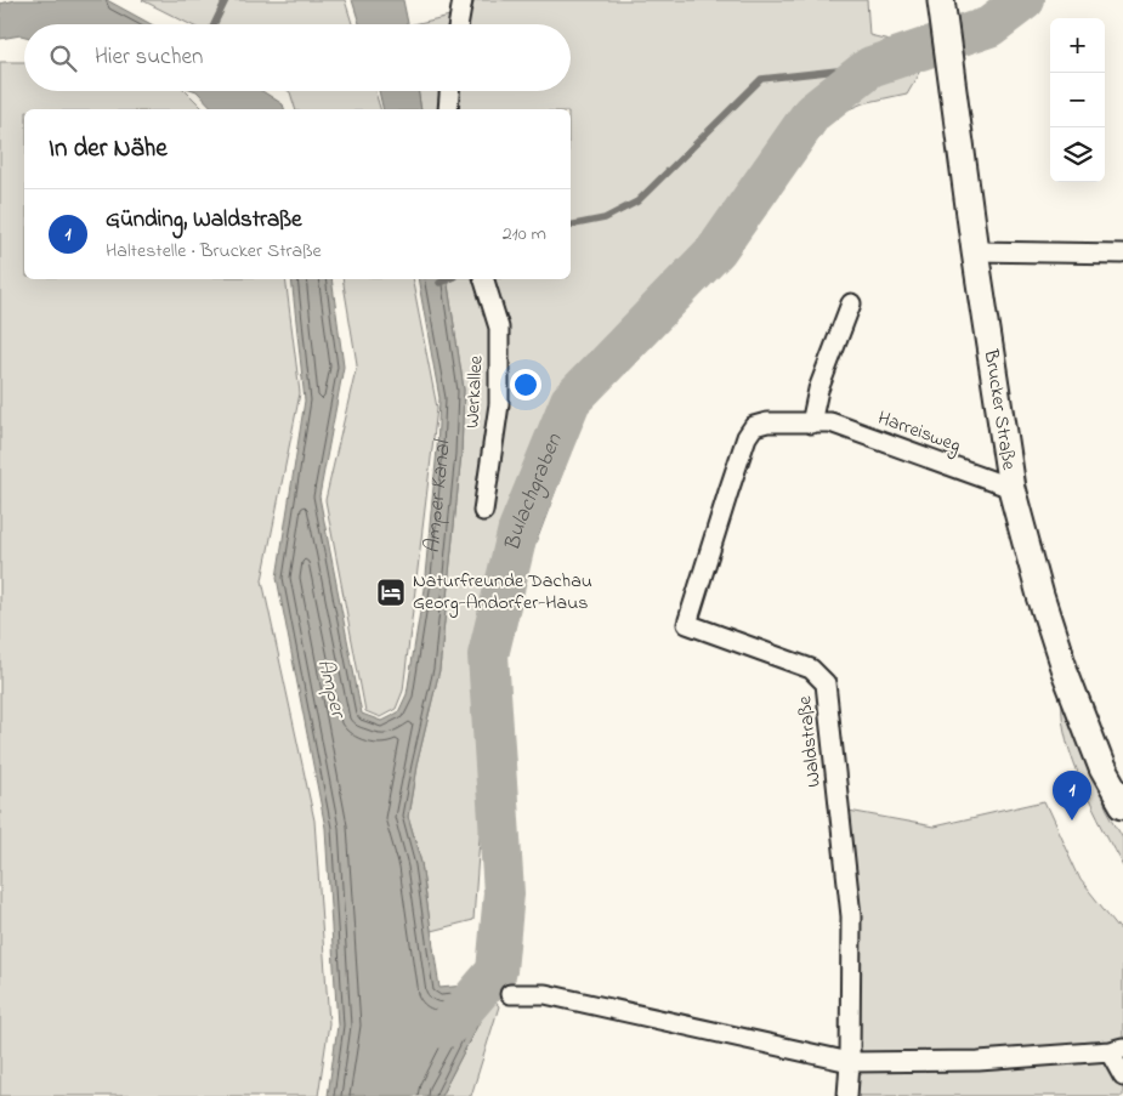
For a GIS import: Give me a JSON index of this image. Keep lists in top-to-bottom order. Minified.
{"streets":{"main road":["Brucker Straße"],"street":["Werkallee","Harreisweg","Waldstraße"]},"crossings":[["Brucker Straße","Harreisweg"],["Harreisweg","Waldstraße"]],"water":["Bulachgraben","Amper Kanal","Amper"],"places":{"hotel":["Naturfreunde Dachau Georg-Andorfer-Haus"]},"page":{"map_buttons":["+","−"],"search":"Hier suchen","heading":"In der Nähe","list":[{"mark":"1","name":"Günding, Waldstraße","note":"Haltestelle · Brucker Straße","value":"210 m"}],"pins":"1"}}
